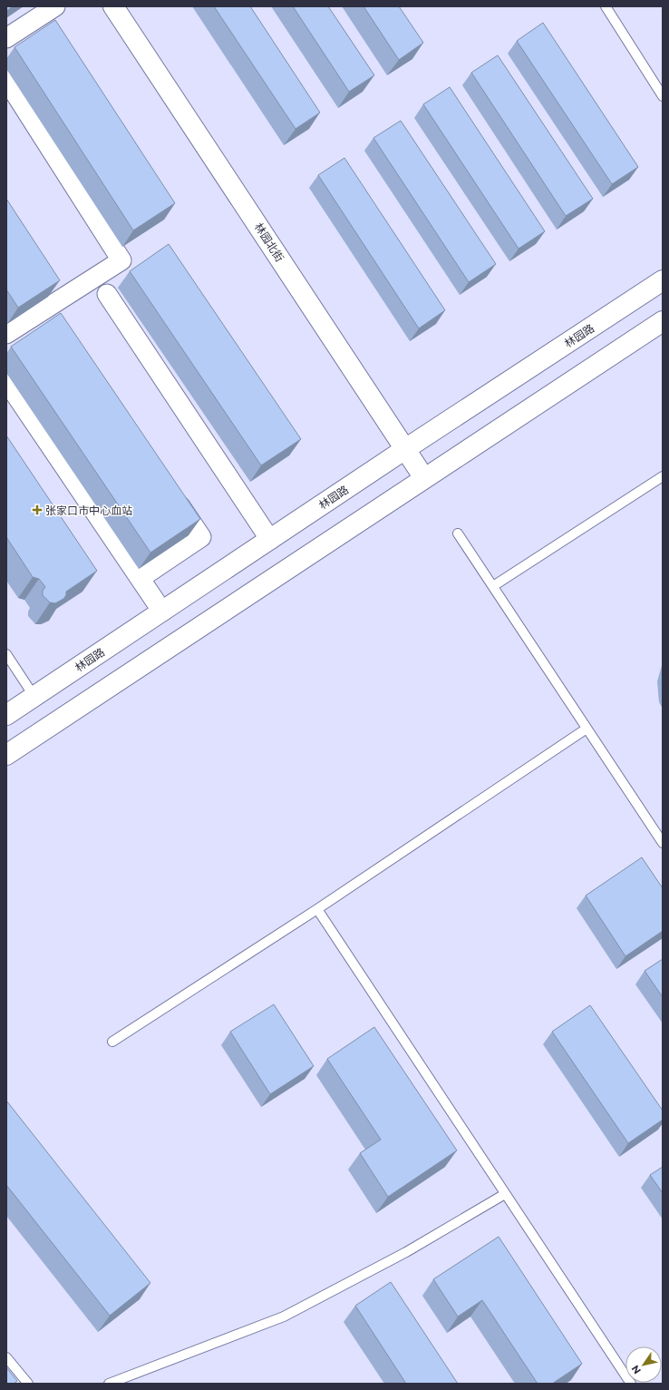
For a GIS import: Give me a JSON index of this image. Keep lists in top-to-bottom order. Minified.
{"streets":{"main road":["林园北街","林园路"]},"crossings":[["林园北街","林园路"]],"places":{"health":["张家口市中心血站"]},"north":"bottom left"}
